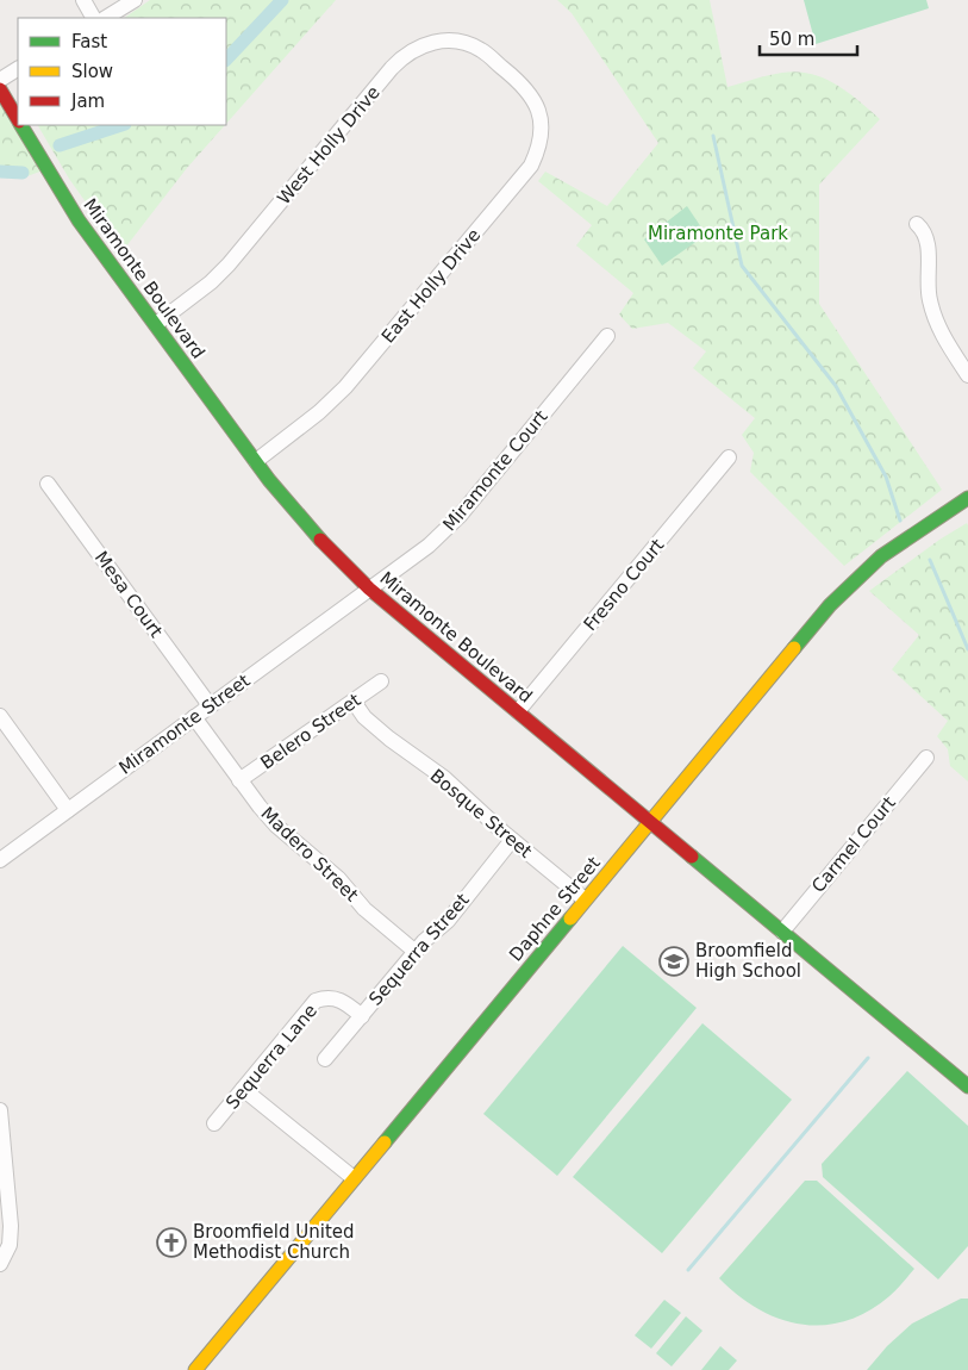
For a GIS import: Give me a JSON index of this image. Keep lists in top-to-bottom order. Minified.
{"streets":{"street":["West Holly Drive","Miramonte Boulevard","East Holly Drive","Miramonte Court","Fresno Court","Mesa Court","Miramonte Street","Belero Street","Bosque Street","Carmel Court","Madero Street","Daphne Street","Sequerra Street","Sequerra Lane"]},"crossings":[["West Holly Drive","Miramonte Boulevard"],["West Holly Drive","East Holly Drive"],["Miramonte Boulevard","East Holly Drive"],["Miramonte Boulevard","Miramonte Court"],["Miramonte Boulevard","Fresno Court"],["Miramonte Boulevard","Miramonte Street"],["Miramonte Boulevard","Carmel Court"],["Miramonte Boulevard","Daphne Street"],["Miramonte Court","Miramonte Street"],["Mesa Court","Miramonte Street"],["Miramonte Street","Madero Street"],["Belero Street","Bosque Street"],["Belero Street","Madero Street"],["Bosque Street","Daphne Street"],["Bosque Street","Sequerra Street"],["Madero Street","Sequerra Street"],["Sequerra Street","Sequerra Lane"]],"parks":["Miramonte Park"],"places":{"school or university":["Broomfield High School"],"church":["Broomfield United Methodist Church"]},"legend":["Fast","Slow","Jam"],"scale_bar":"50 m"}
